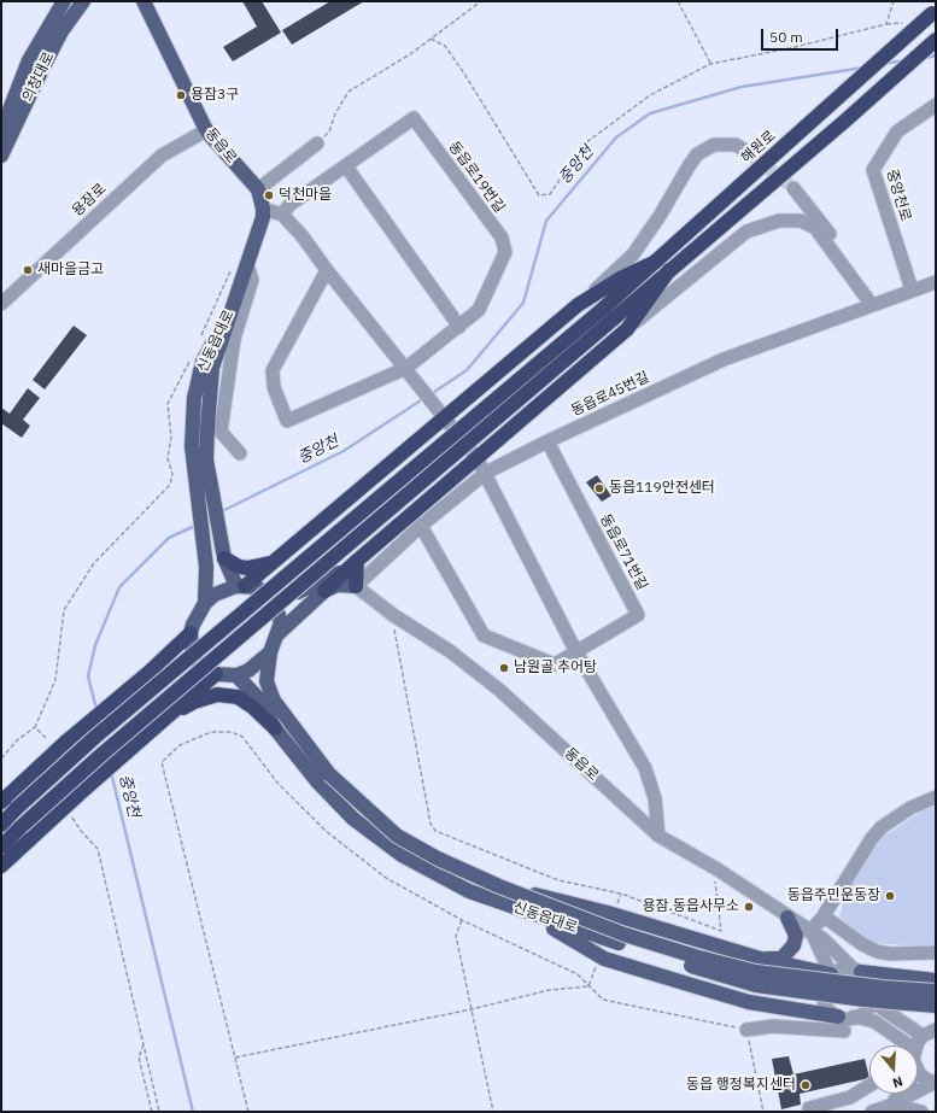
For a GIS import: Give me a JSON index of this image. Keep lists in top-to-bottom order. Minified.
{"streets":{"highway":["해원로"],"main road":["의창대로","동읍로","신동읍대로"],"street":["동읍로19번길","중앙천로","용잠로","동읍로45번길","동읍로71번길"]},"crossings":[["동읍로","용잠로"],["동읍로","신동읍대로"],["동읍로","동읍로45번길"],["중앙천로","동읍로45번길"],["동읍로45번길","동읍로71번길"]],"water":["중앙천"],"places":["용잠3구","덕천마을","새마을금고","동읍119안전센터","남원골 추어탕","동읍주민운동장","용잠.동읍사무소","동읍 행정복지센터"],"scale_bar":"50 m","north":"bottom"}
